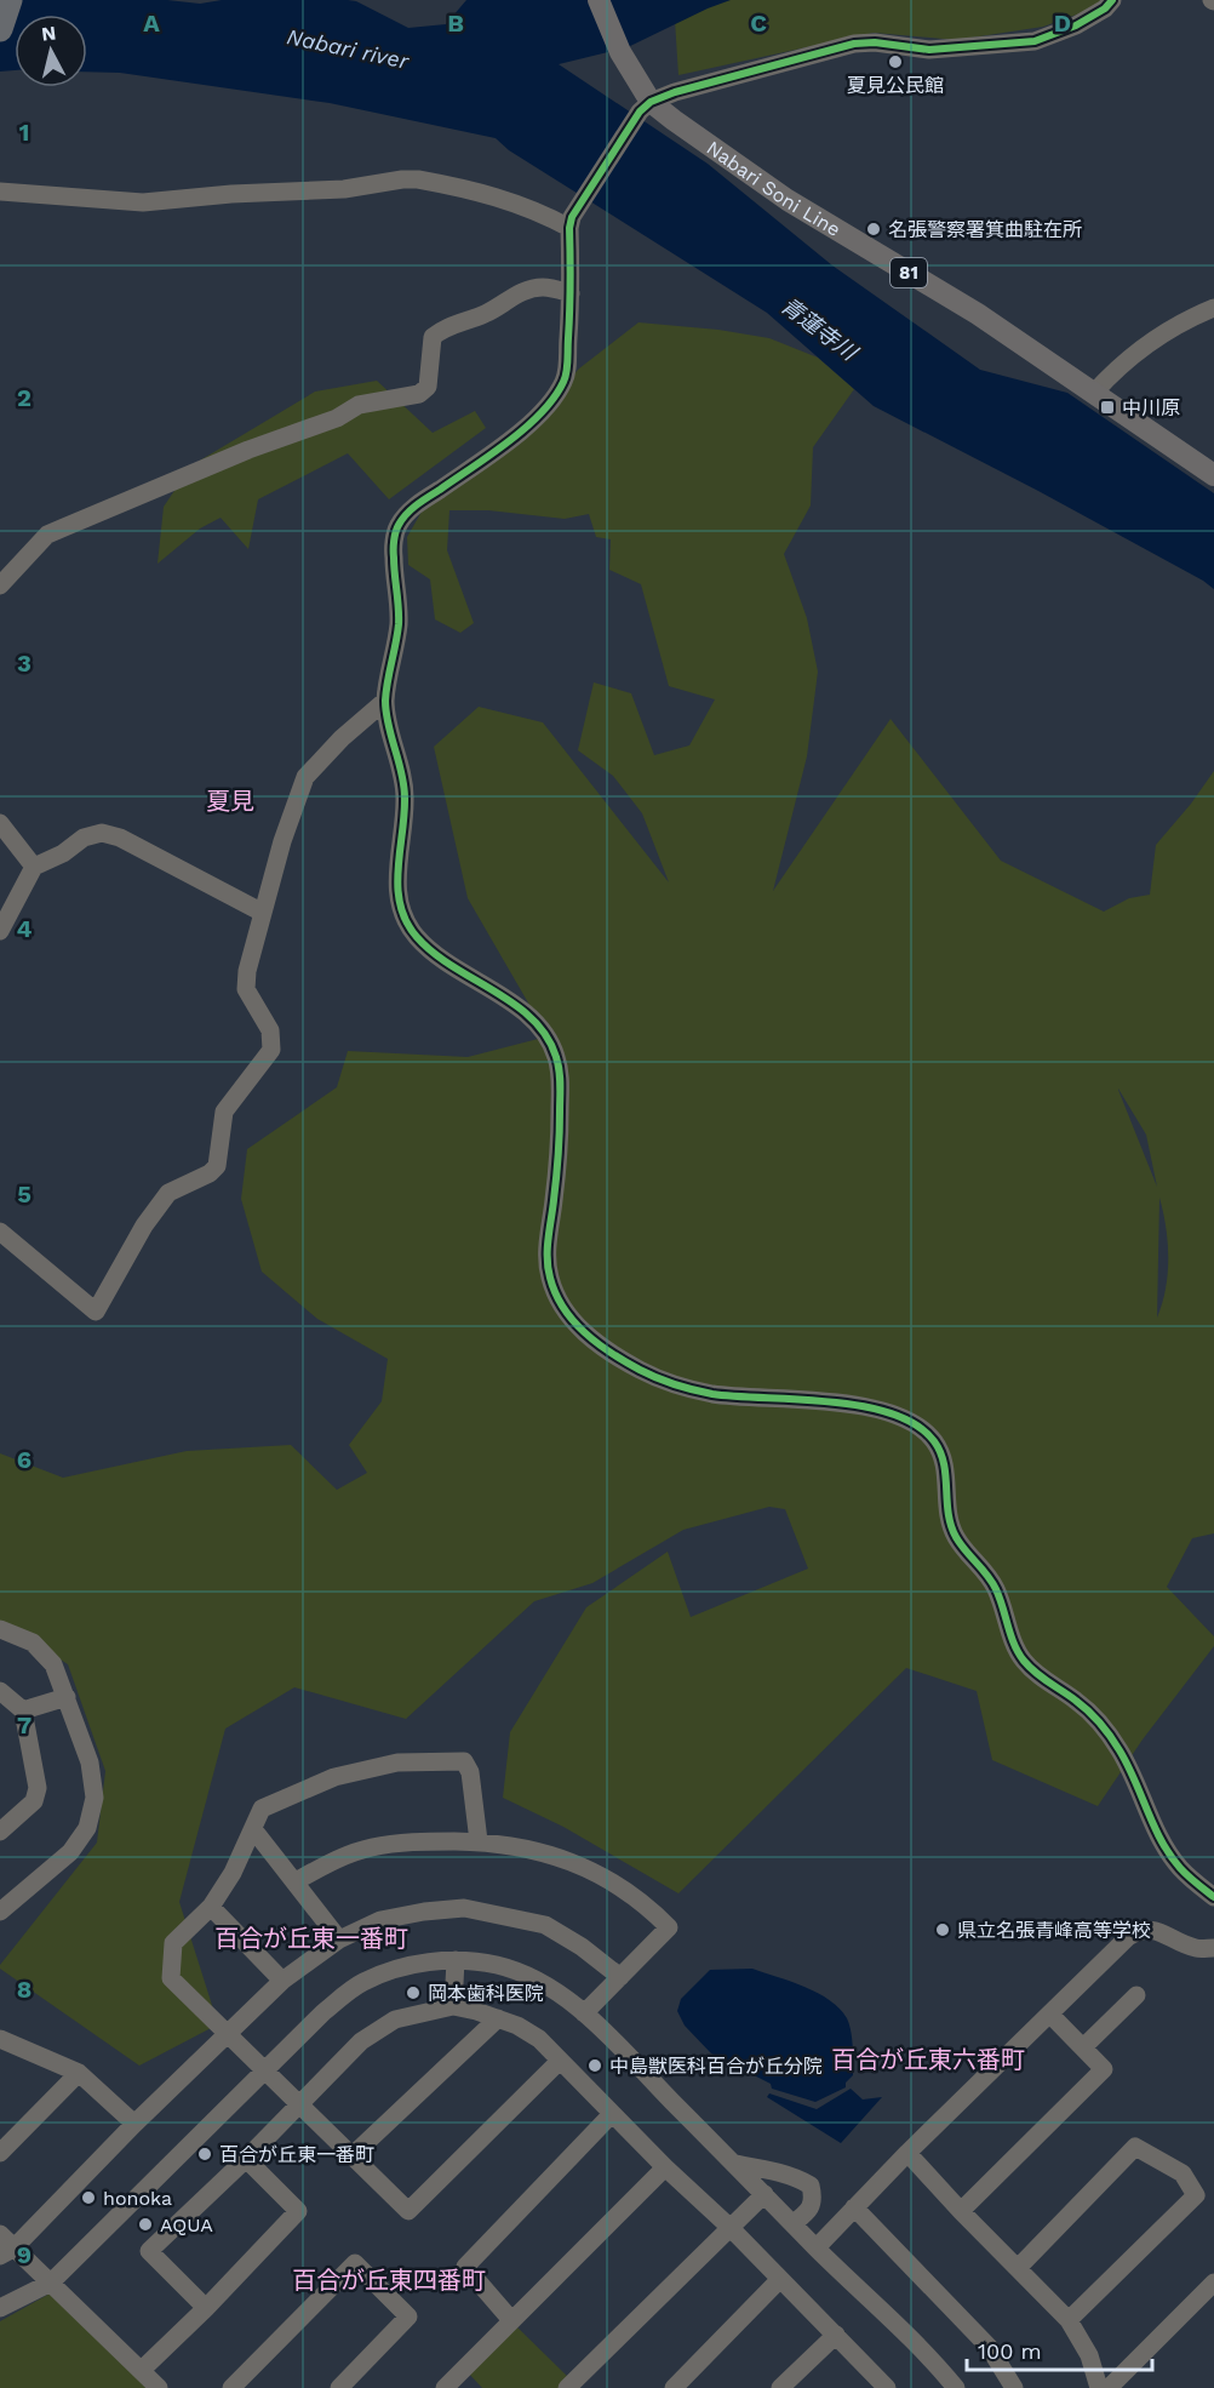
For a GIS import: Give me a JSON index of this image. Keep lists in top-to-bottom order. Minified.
{"streets":{"main road":["Nabari Soni Line","81"]},"districts":["夏見","百合が丘東一番町","百合が丘東六番町","百合が丘東四番町"],"water":["Nabari river","青蓮寺川"],"places":{"other":["夏見公民館","名張警察署箕曲駐在所","県立名張青峰高等学校","岡本歯科医院","中島獣医科百合が丘分院","百合が丘東一番町","honoka","AQUA"],"transit":["中川原"]},"scale_bar":"100 m","north":"top","grid":{"columns":["A","B","C","D"],"rows":["1","2","3","4","5","6","7","8","9"]}}
